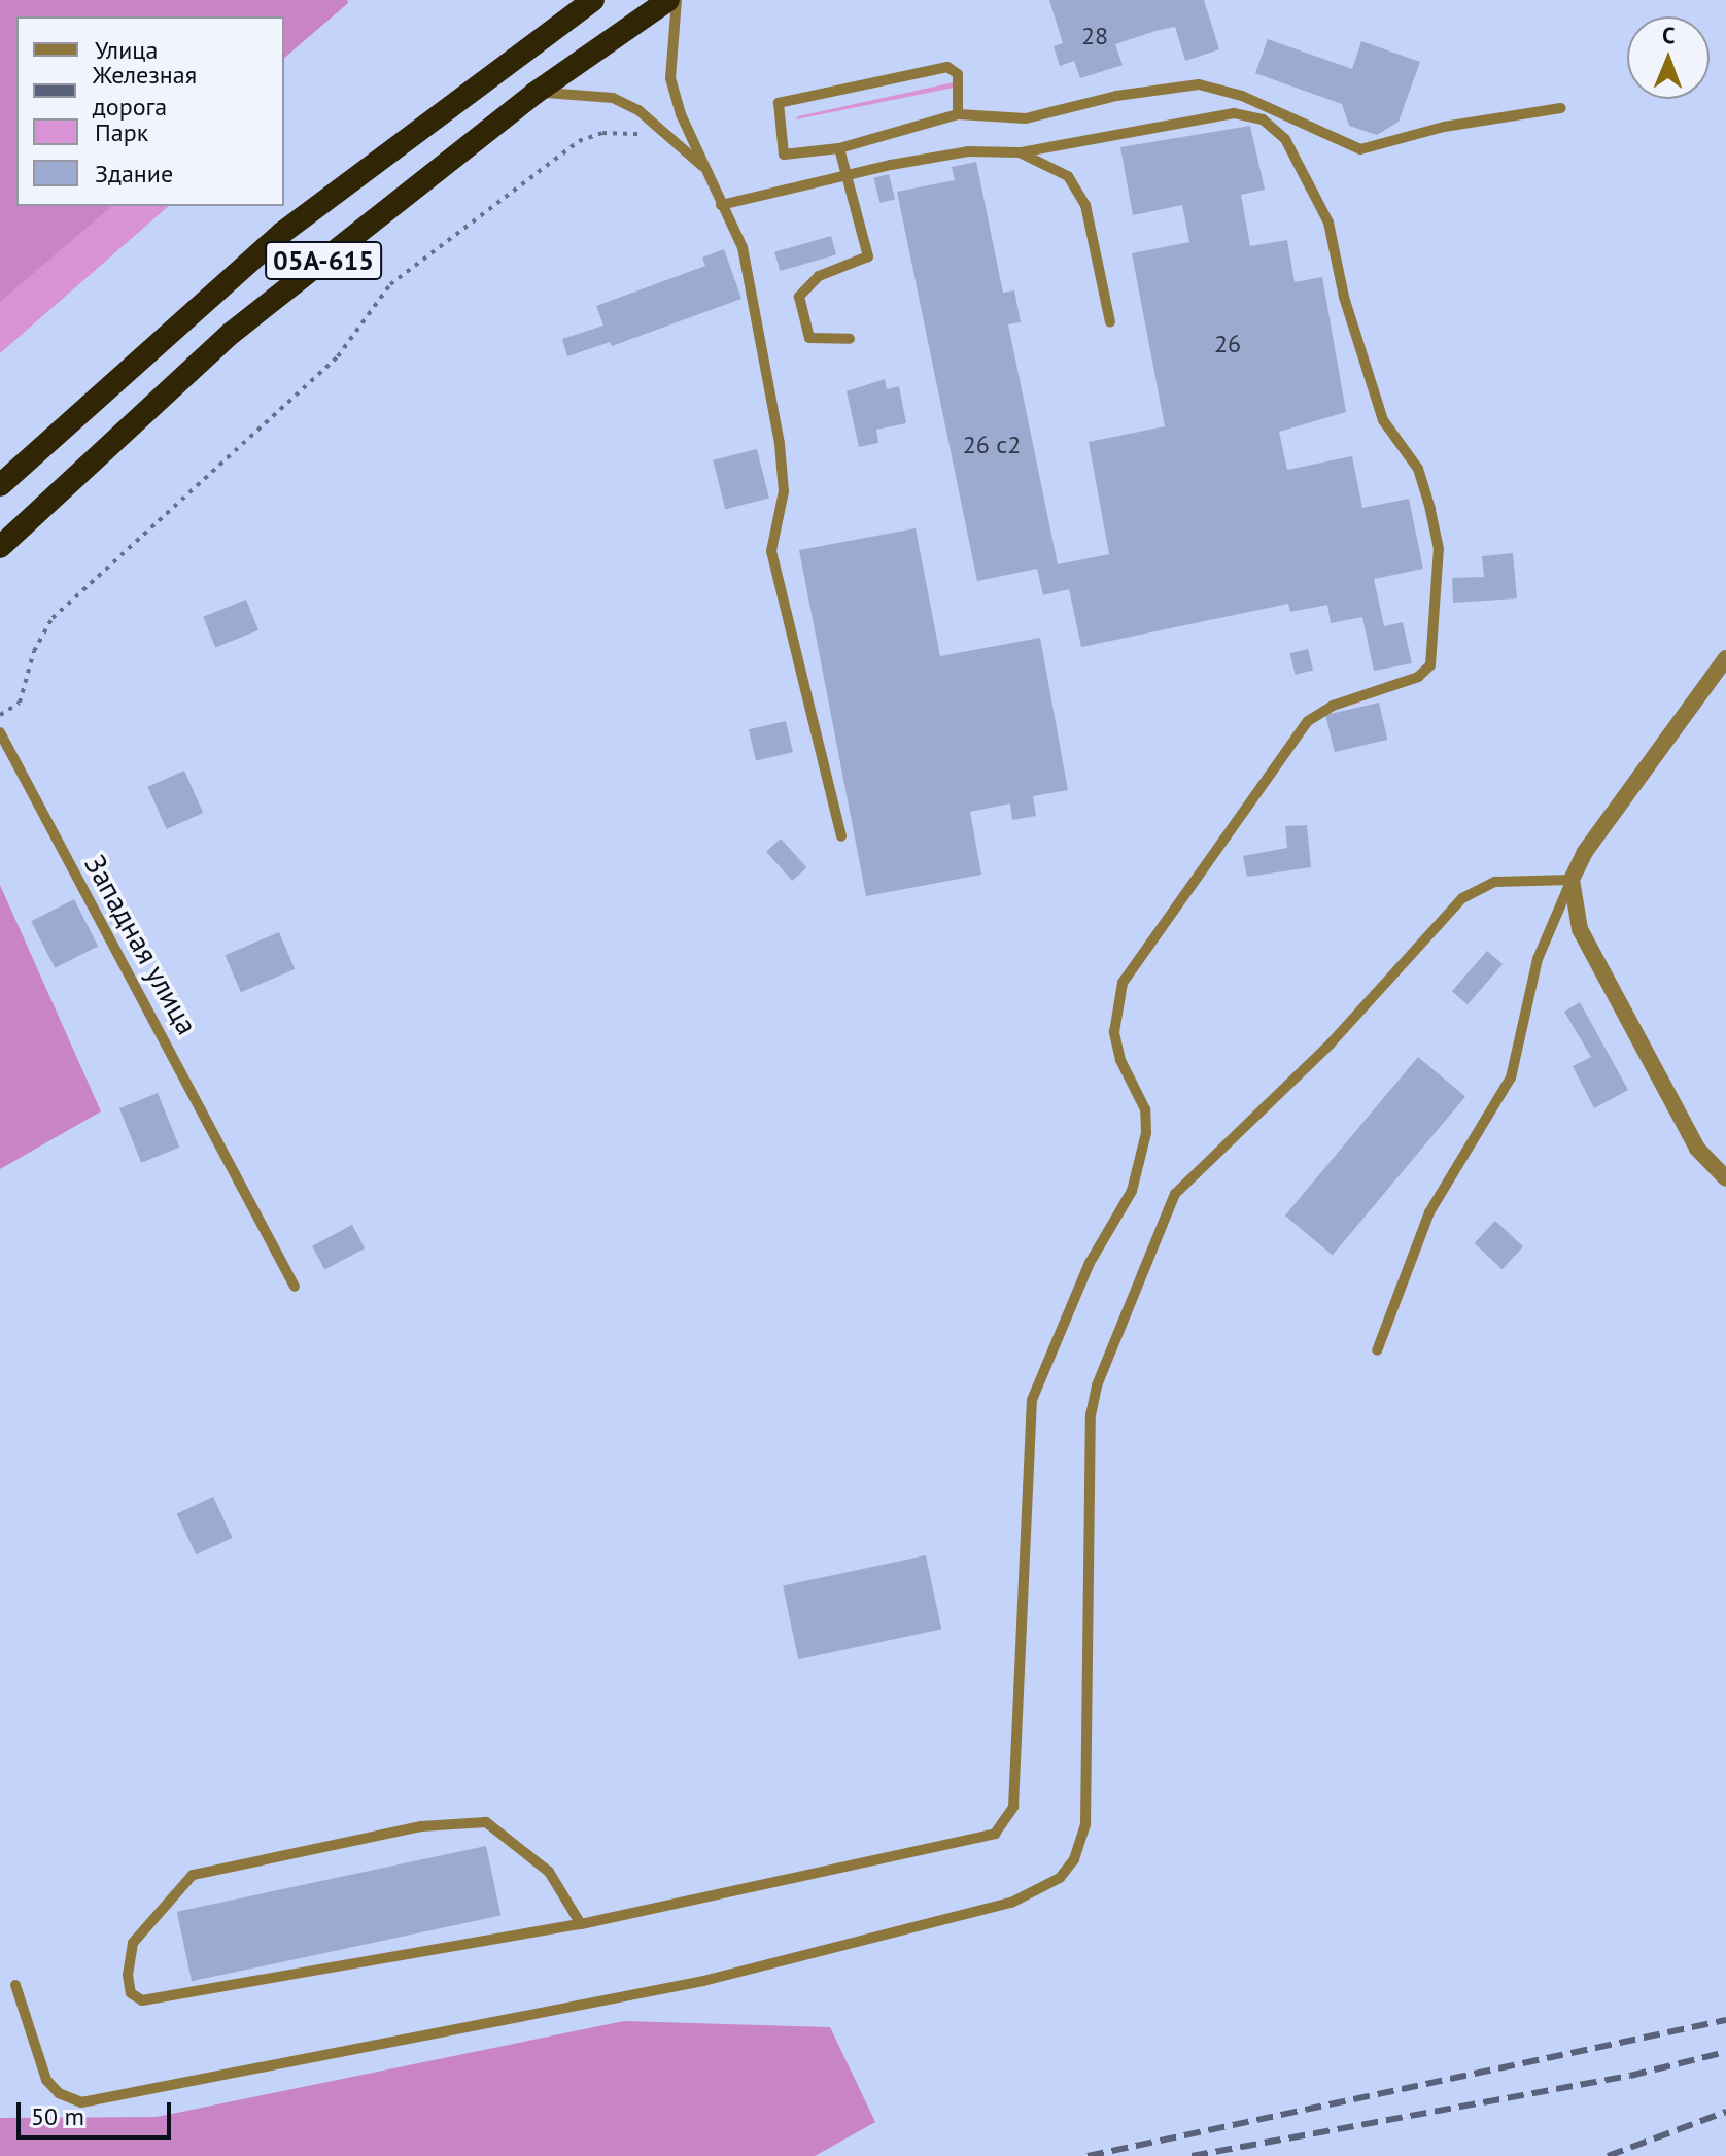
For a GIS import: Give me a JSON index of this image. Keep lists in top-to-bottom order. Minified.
{"streets":{"highway":["05А-615"],"lane":["Западная улица"]},"house_numbers":["28","26","26 с2"],"legend":["Улица","Железная дорога","Парк","Здание"],"scale_bar":"50 m","north":"top"}
